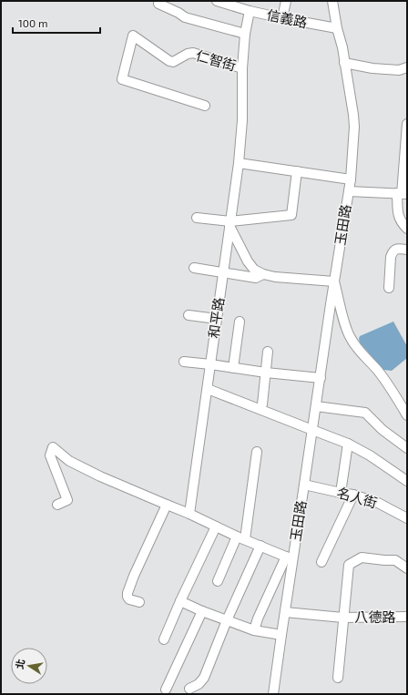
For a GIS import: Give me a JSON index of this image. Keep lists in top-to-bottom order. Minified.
{"streets":{"street":["信義路","仁智街","玉田路","和平路","名人街","八德路"]},"crossings":[["信義路","玉田路"],["信義路","和平路"],["仁智街","和平路"],["玉田路","名人街"],["玉田路","八德路"]],"scale_bar":"100 m","north":"left"}
